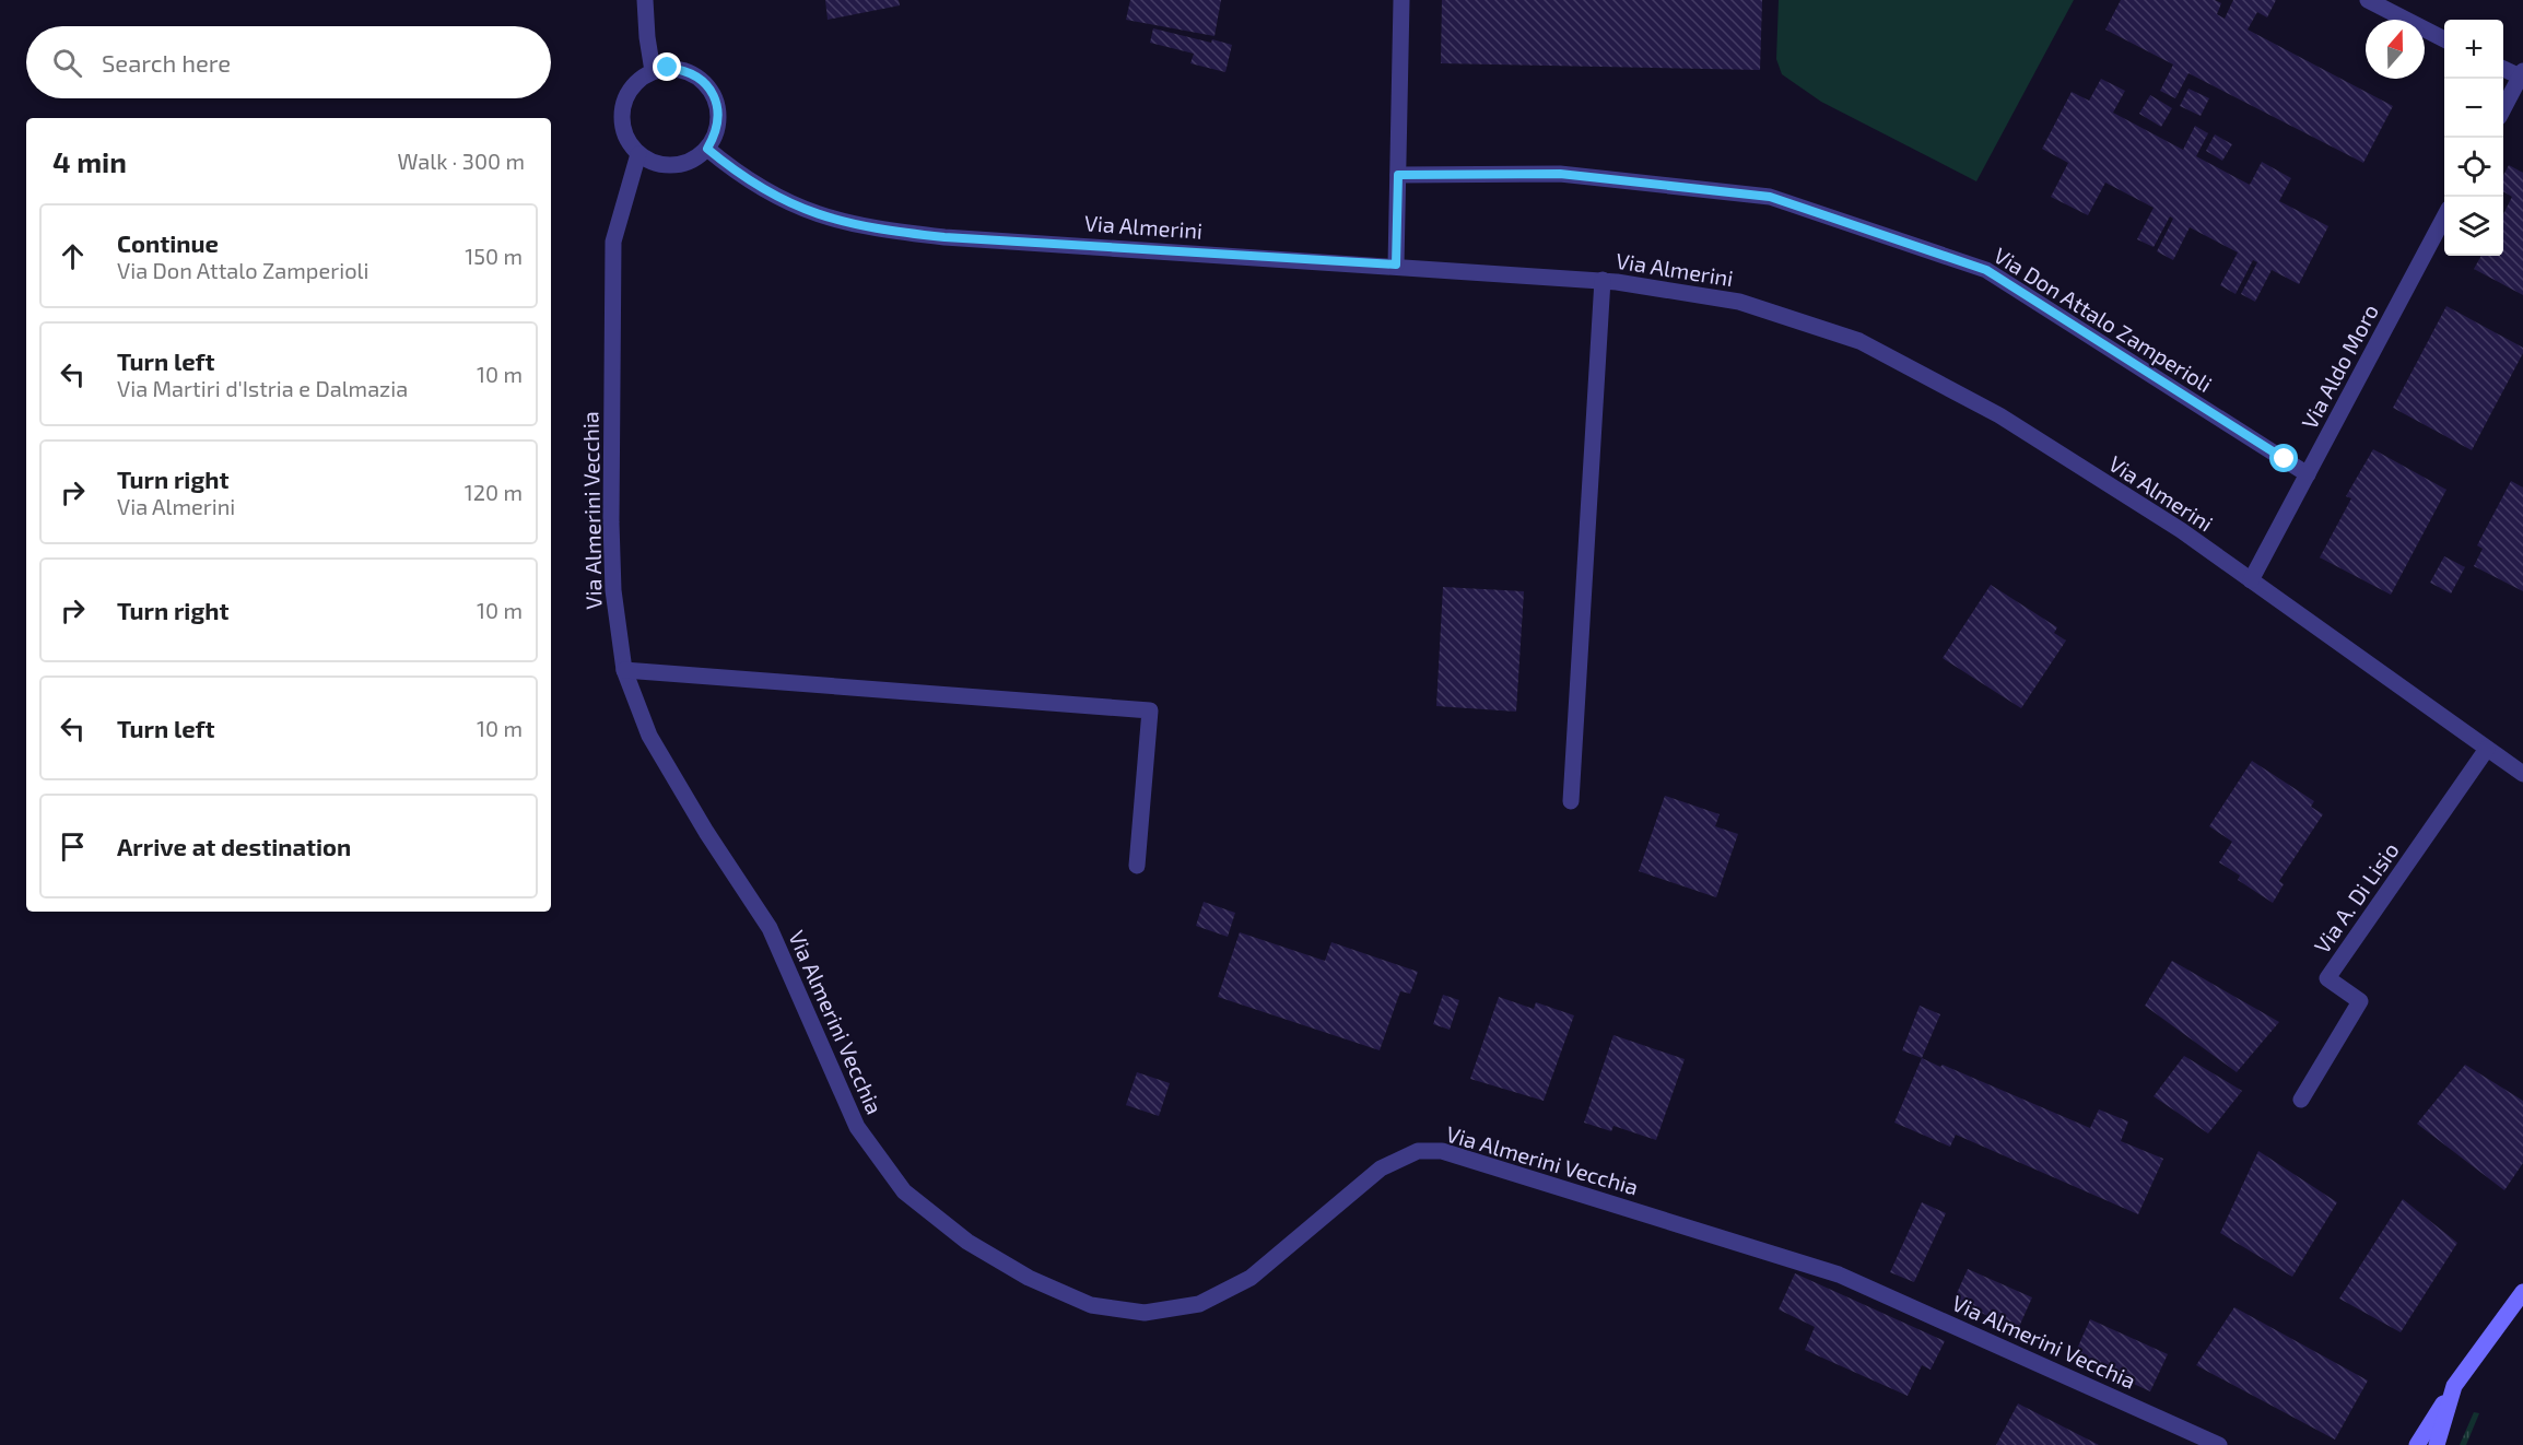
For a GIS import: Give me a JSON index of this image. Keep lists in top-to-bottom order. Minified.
{"streets":{"street":["Via Almerini","Via Don Attalo Zamperioli","Via Aldo Moro","Via Almerini Vecchia","Via A. Di Lisio"]},"crossings":[["Via Almerini","Via Aldo Moro"],["Via Almerini","Via Almerini Vecchia"],["Via Almerini","Via A. Di Lisio"],["Via Don Attalo Zamperioli","Via Aldo Moro"]],"north":"top","page":{"map_buttons":["+","−"],"search":"Search here","heading":["4 min","Walk · 300 m"],"list":[["Continue","Via Don Attalo Zamperioli","150 m"],["Turn left","Via Martiri d'Istria e Dalmazia","10 m"],["Turn right","Via Almerini","120 m"],["Turn right","10 m"],["Turn left","10 m"],"Arrive at destination"]}}
